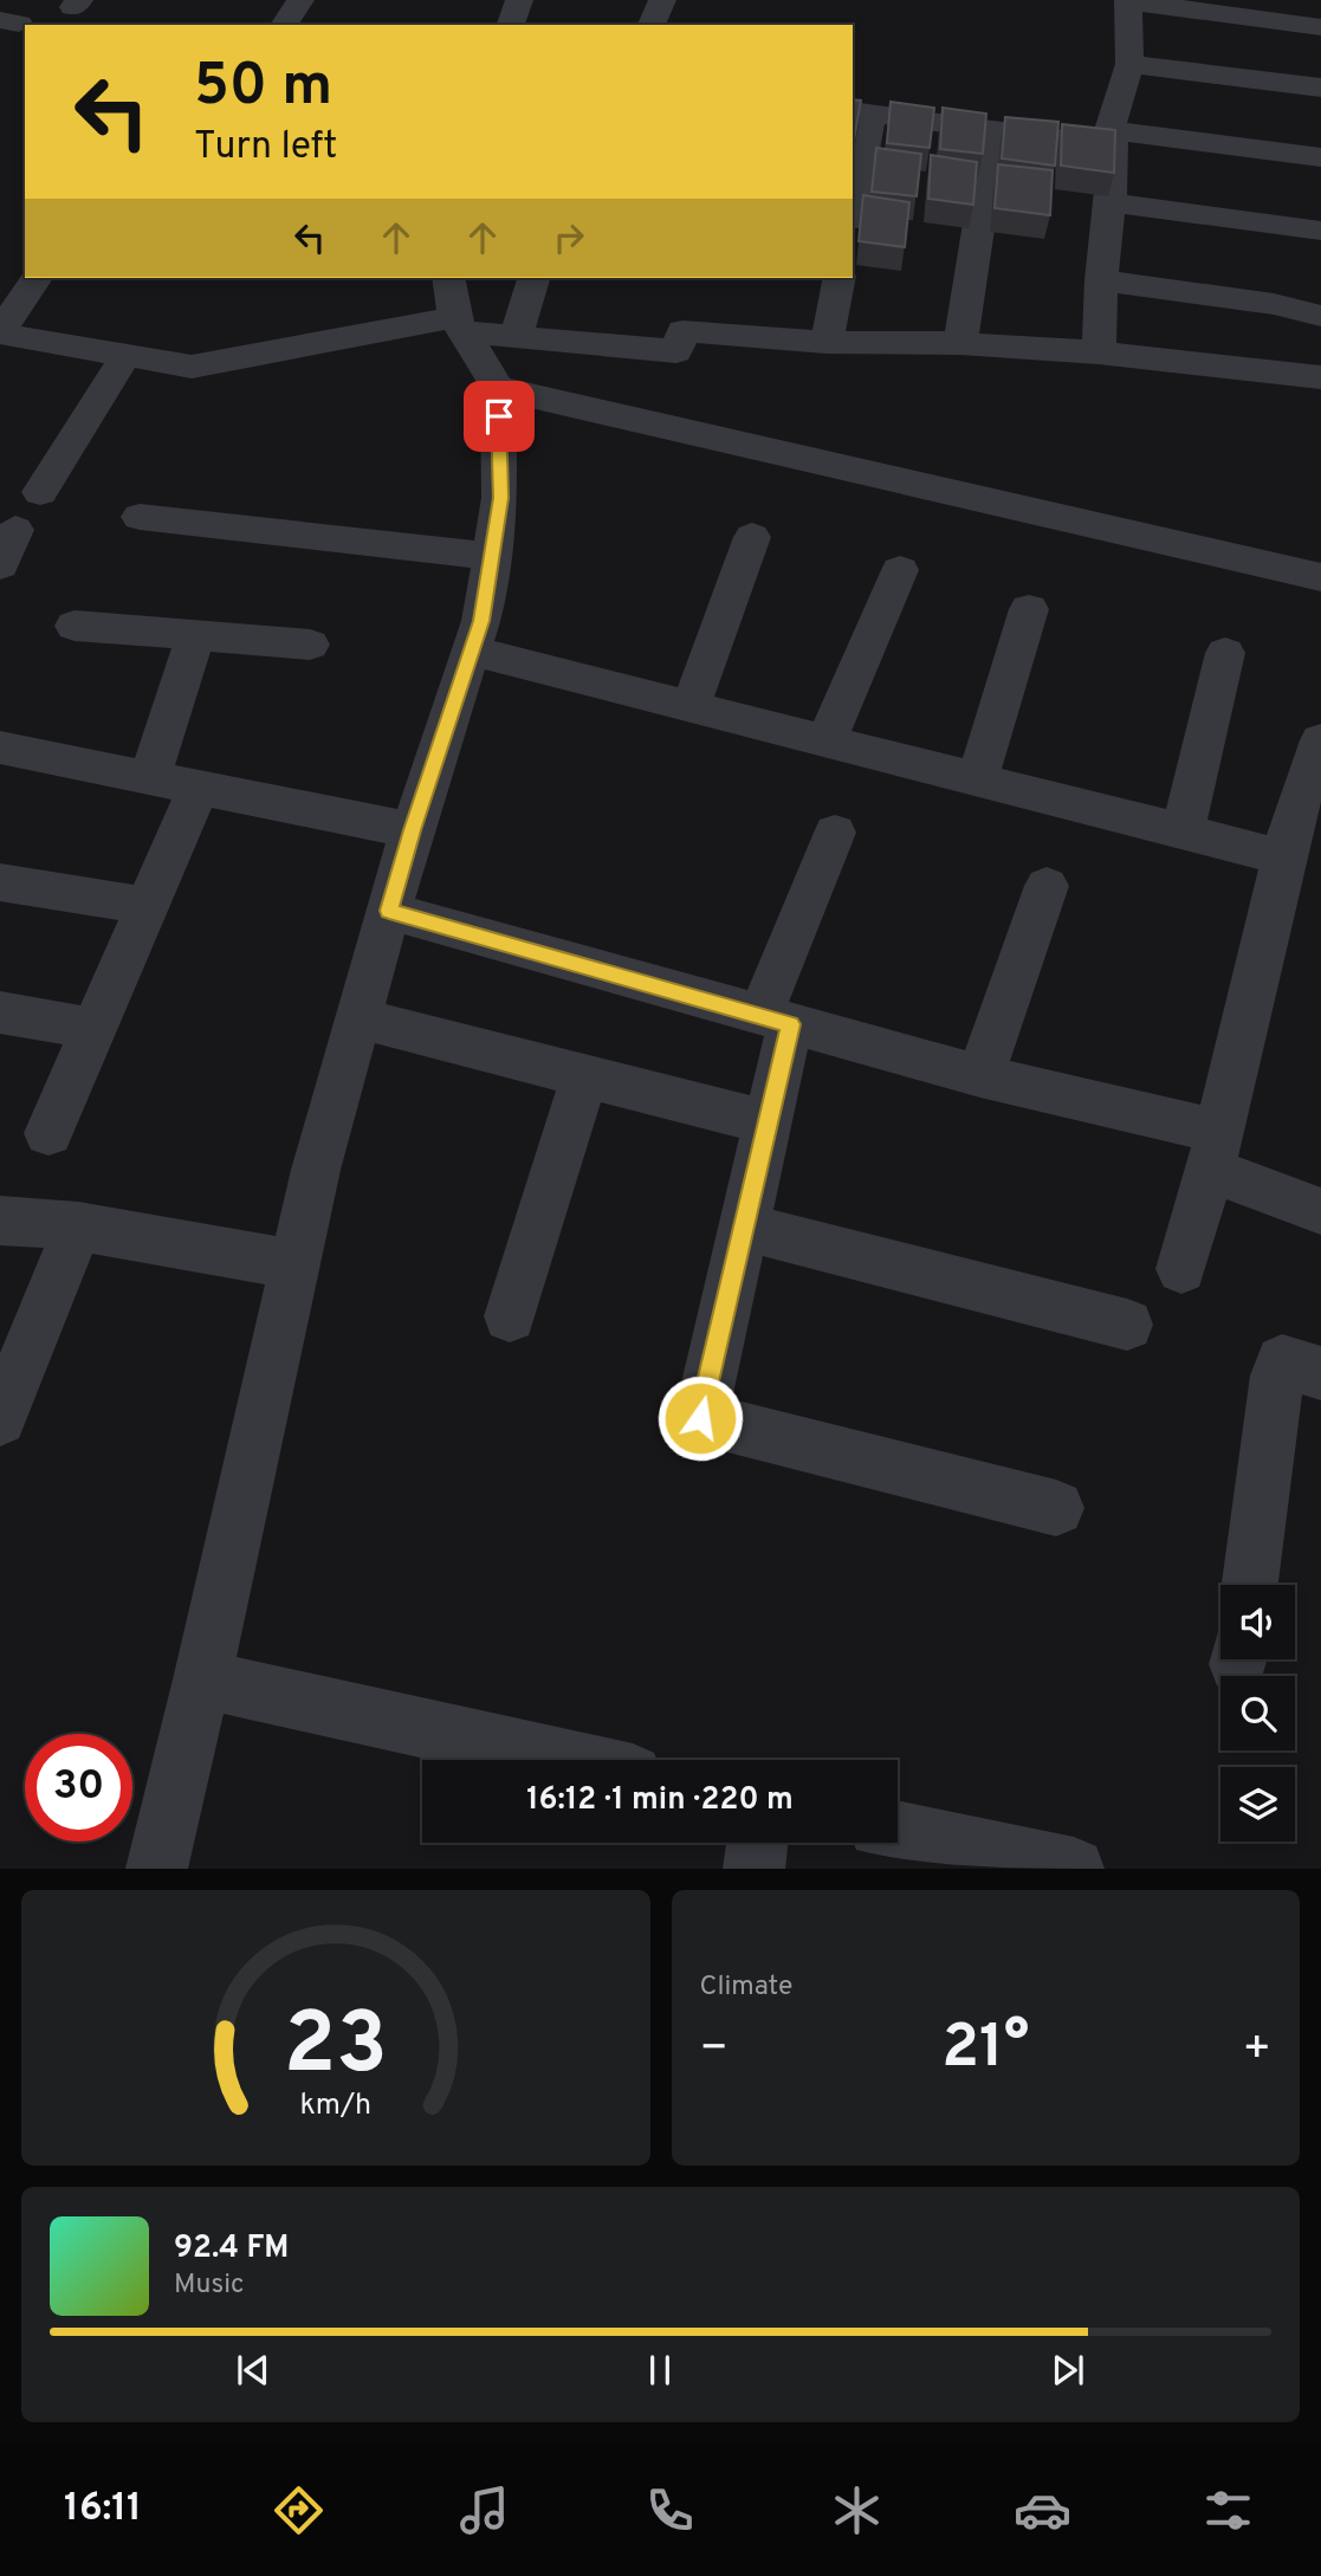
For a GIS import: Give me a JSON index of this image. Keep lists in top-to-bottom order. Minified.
{"page":{"turn":["50 m","Turn left"],"limit":"30","trip":"16:12 · 1 min · 220 m","tile":"Climate","heat":["−","21°","+"],"song":["92.4 FM","Music"],"tabs":"16:11","gauge":["23","km/h"]}}
